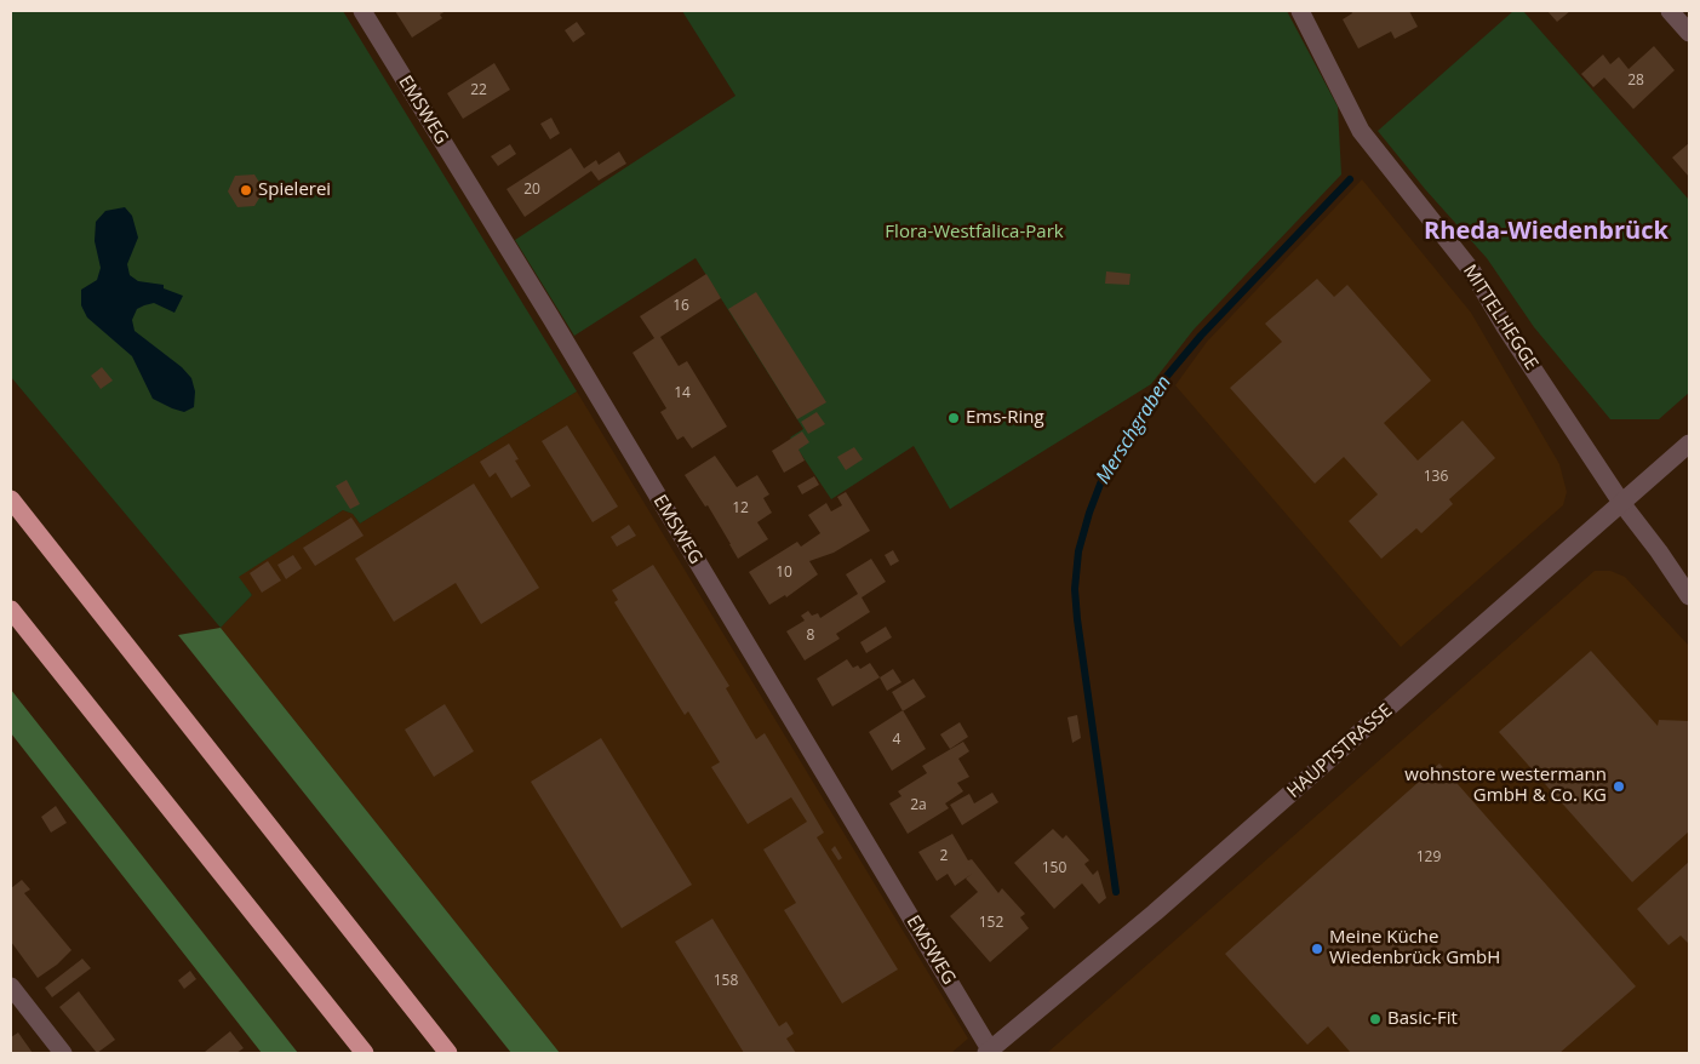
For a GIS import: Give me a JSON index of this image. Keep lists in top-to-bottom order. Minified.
{"streets":{"street":["EMSWEG","MITTELHEGGE","HAUPTSTRASSE"]},"crossings":[["EMSWEG","HAUPTSTRASSE"],["MITTELHEGGE","HAUPTSTRASSE"]],"districts":["Rheda-Wiedenbrück"],"water":["Merschgraben"],"parks":["Flora-Westfalica-Park"],"places":["Spielerei","Ems-Ring","wohnstore westermann GmbH & Co. KG","Meine Küche Wiedenbrück GmbH","Basic-Fit"],"house_numbers":["28","22","20","16","14","136","12","10","8","4","2a","2","129","150","152","158"]}
